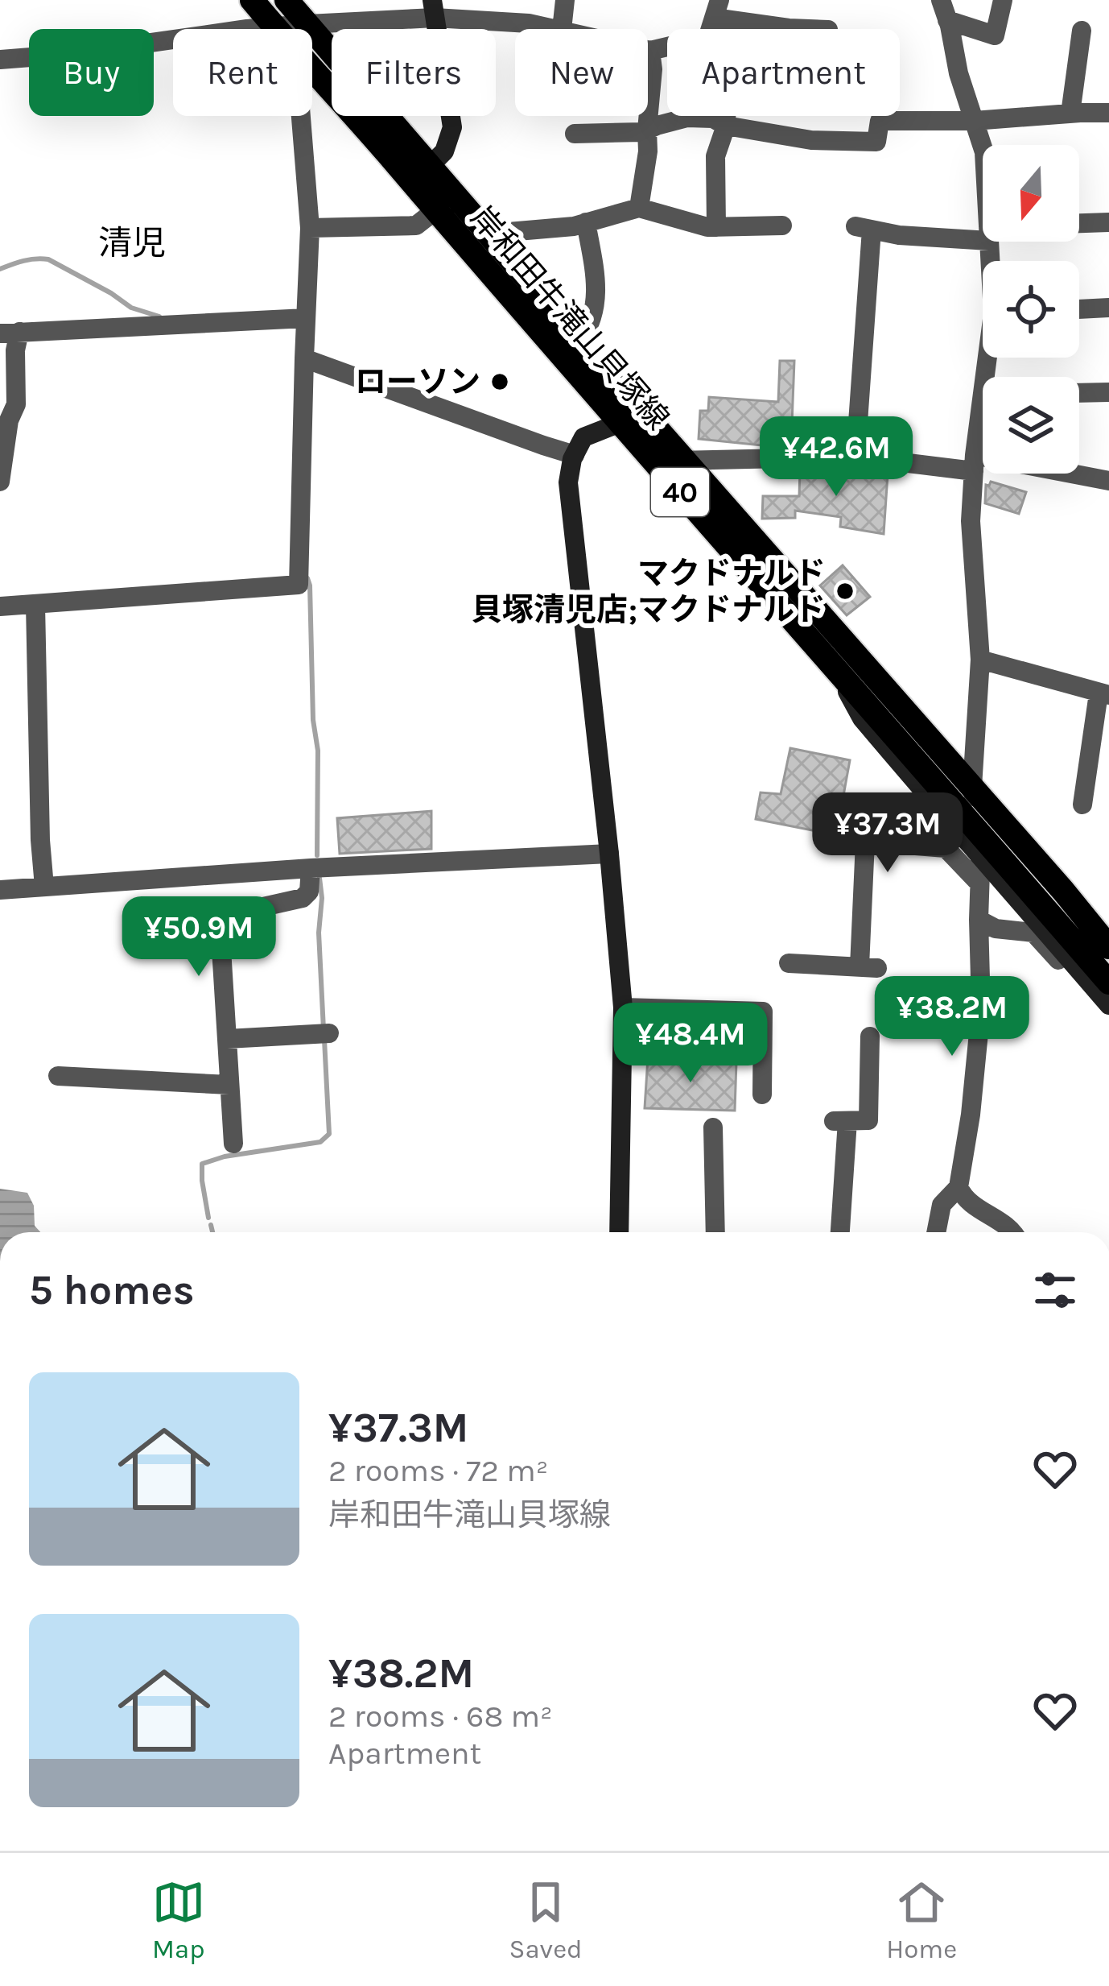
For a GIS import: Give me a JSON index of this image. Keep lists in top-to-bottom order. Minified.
{"streets":{"main road":["岸和田牛滝山貝塚線","40"]},"districts":["清児"],"places":["ローソン","マクドナルド 貝塚清児店;マクドナルド"],"north":"bottom","page":{"chip":["Buy","Rent","Filters","New","Apartment"],"price":["¥42.6M","¥37.3M","¥50.9M","¥38.2M","¥48.4M"],"heading":"5 homes","list":[{"name":"¥37.3M","note":"2 rooms · 72 m² · 岸和田牛滝山貝塚線"},{"name":"¥38.2M","note":"2 rooms · 68 m² · Apartment"}],"tabs":["Map","Saved","Home"]}}
